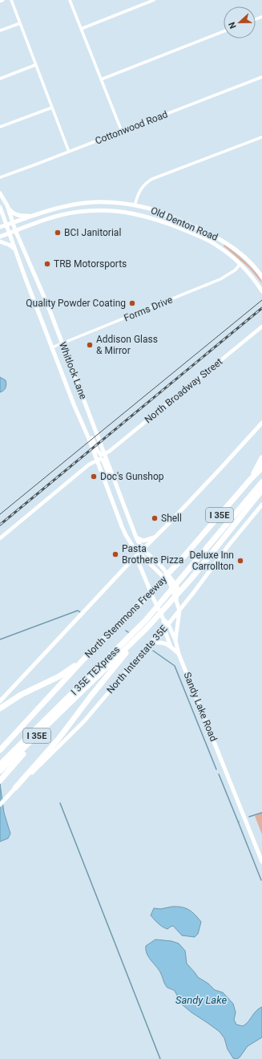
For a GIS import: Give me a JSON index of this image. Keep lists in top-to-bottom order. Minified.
{"streets":{"highway":["I 35E","North Stemmons Freeway","I 35E TEXpress"],"main road":["Old Denton Road","Whitlock Lane","North Interstate 35E","Sandy Lake Road"],"street":["Cottonwood Road","Forms Drive","North Broadway Street"]},"crossings":[["Old Denton Road","Forms Drive"],["Old Denton Road","Whitlock Lane"],["Forms Drive","Whitlock Lane"],["Whitlock Lane","North Broadway Street"],["Whitlock Lane","Sandy Lake Road"],["North Interstate 35E","Sandy Lake Road"]],"water":["Sandy Lake"],"places":["BCI Janitorial","TRB Motorsports","Quality Powder Coating","Addison Glass & Mirror","Doc's Gunshop","Shell","Pasta Brothers Pizza","Deluxe Inn Carrollton"],"north":"left"}
